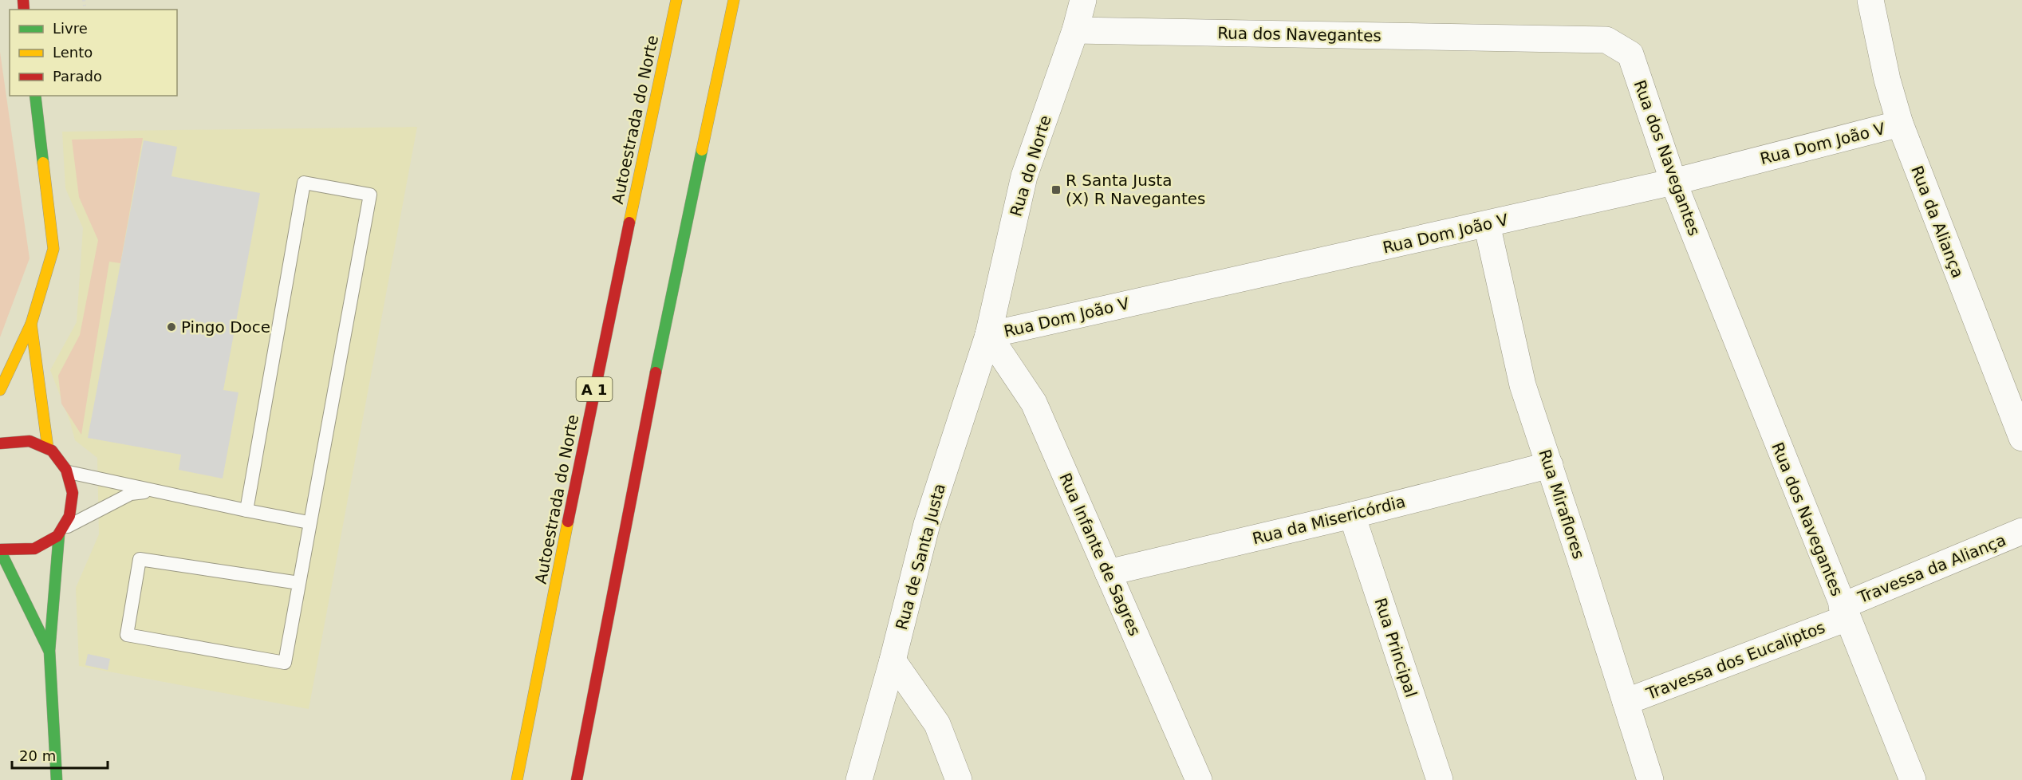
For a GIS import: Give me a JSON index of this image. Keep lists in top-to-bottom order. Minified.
{"streets":{"main road":["Autoestrada do Norte","A 1"],"street":["Rua dos Navegantes","Rua Dom João V","Rua do Norte","Rua da Aliança","Rua Miraflores","Rua da Misericórdia","Rua Infante de Sagres","Rua de Santa Justa","Travessa da Aliança","Rua Principal","Travessa dos Eucaliptos"]},"crossings":[["Rua dos Navegantes","Rua Dom João V"],["Rua dos Navegantes","Rua do Norte"],["Rua dos Navegantes","Travessa da Aliança"],["Rua dos Navegantes","Travessa dos Eucaliptos"],["Rua Dom João V","Rua do Norte"],["Rua Dom João V","Rua da Aliança"],["Rua Dom João V","Rua Miraflores"],["Rua Dom João V","Rua Infante de Sagres"],["Rua Dom João V","Rua de Santa Justa"],["Rua do Norte","Rua Infante de Sagres"],["Rua do Norte","Rua de Santa Justa"],["Rua Miraflores","Rua da Misericórdia"],["Rua Miraflores","Travessa dos Eucaliptos"],["Rua da Misericórdia","Rua Infante de Sagres"],["Rua da Misericórdia","Rua Principal"],["Rua Infante de Sagres","Rua de Santa Justa"],["Travessa da Aliança","Travessa dos Eucaliptos"]],"places":{"transit":["R Santa Justa (X) R Navegantes"],"other":["Pingo Doce"]},"legend":["Livre","Lento","Parado"],"scale_bar":"20 m"}
